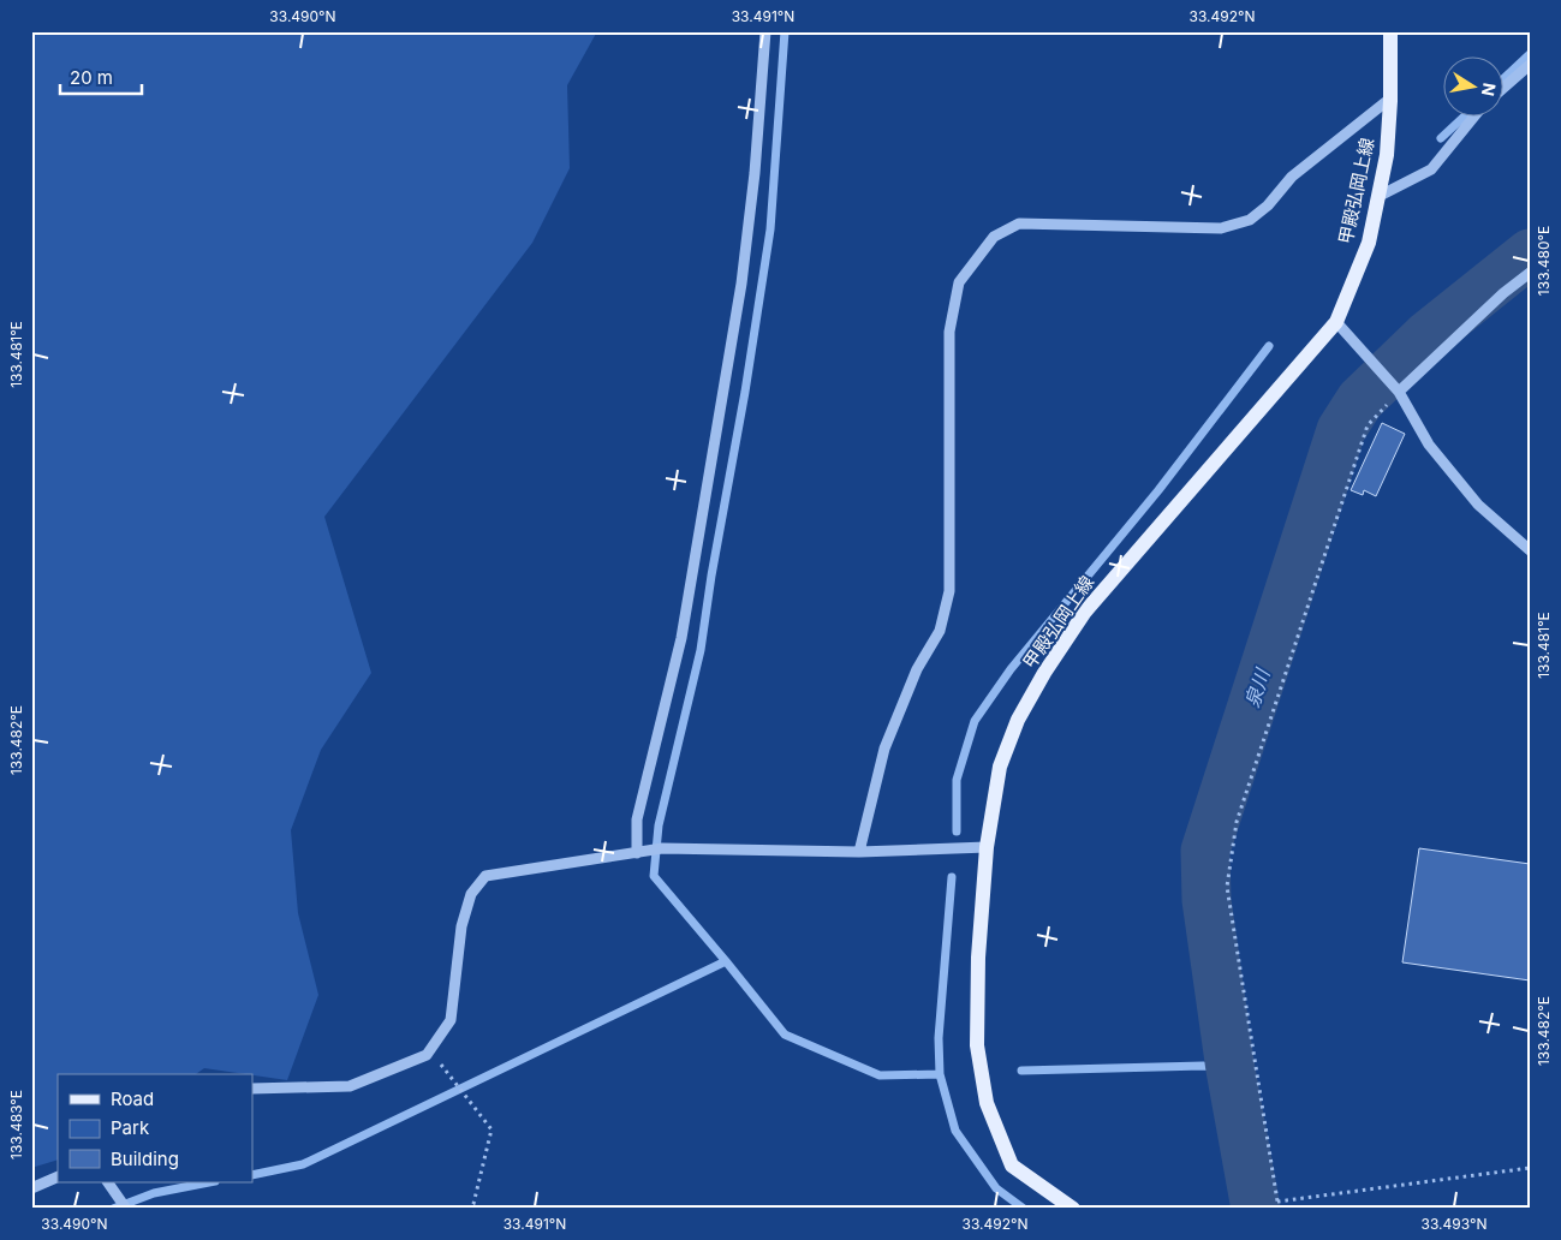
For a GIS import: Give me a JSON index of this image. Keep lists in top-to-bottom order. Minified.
{"streets":{"main road":["甲殿弘岡上線"]},"water":["泉川"],"legend":["Road","Park","Building"],"scale_bar":"20 m","north":"right","coordinates":["33.490°N","33.491°N","33.492°N","133.480°E","133.481°E","133.482°E","133.483°E","33.493°N"]}
